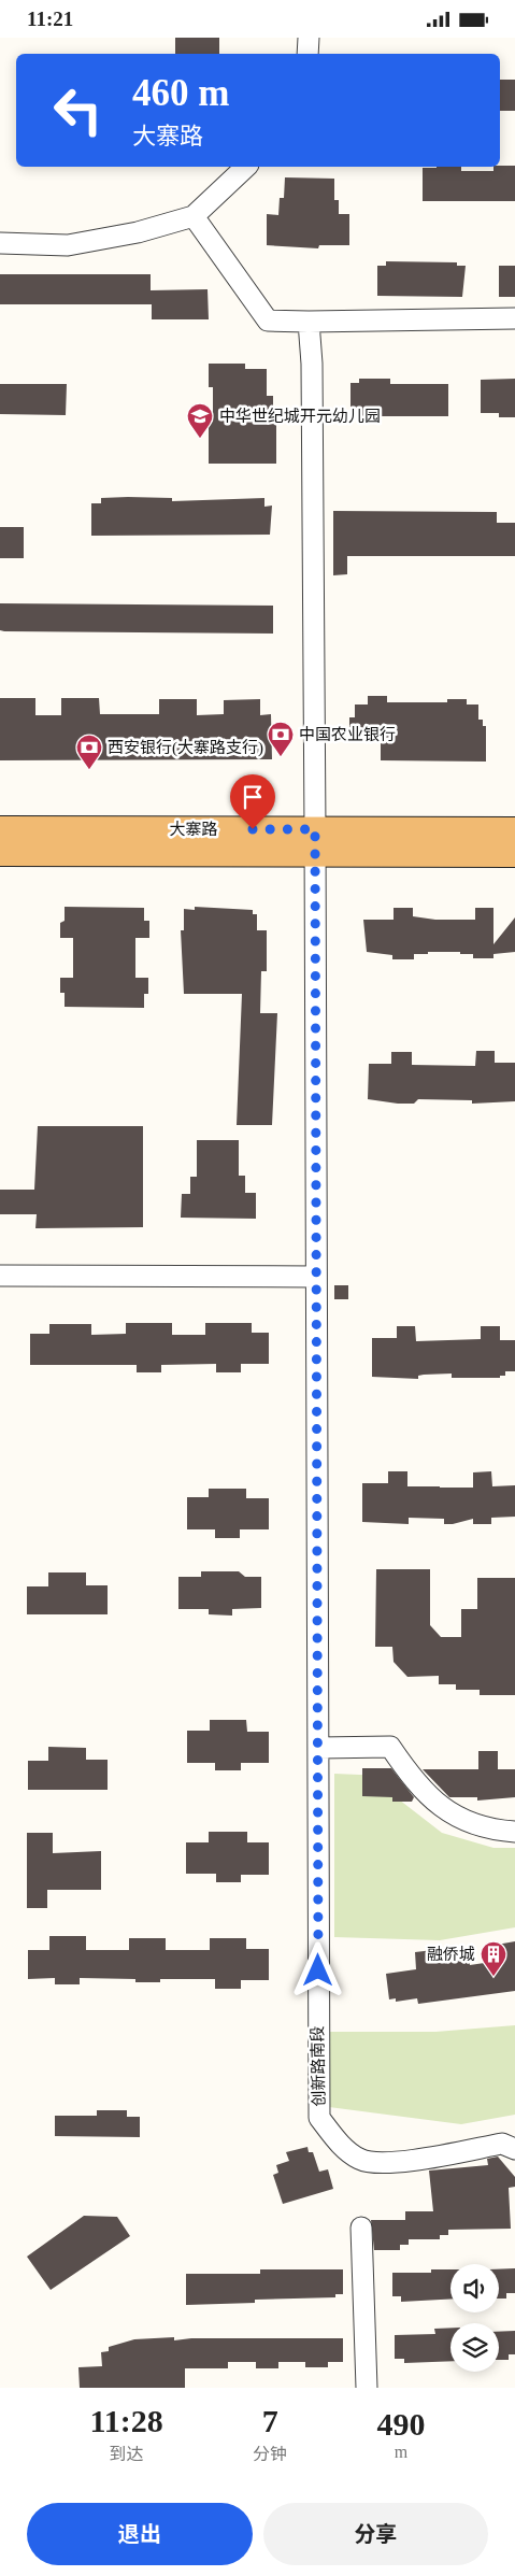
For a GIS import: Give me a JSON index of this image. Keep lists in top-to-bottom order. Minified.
{"streets":{"main road":["大寨路"],"street":["创新路南段"]},"crossings":[["大寨路","创新路南段"]],"places":{"school or university":["中华世纪城开元幼儿园"],"bank":["中国农业银行","西安银行(大寨路支行)"],"building":["融侨城"]},"page":{"status":"11:21","turn":["460 m","大寨路"],"eta":["11:28","到达","7","分钟","490","m"],"buttons":["退出","分享"]}}
